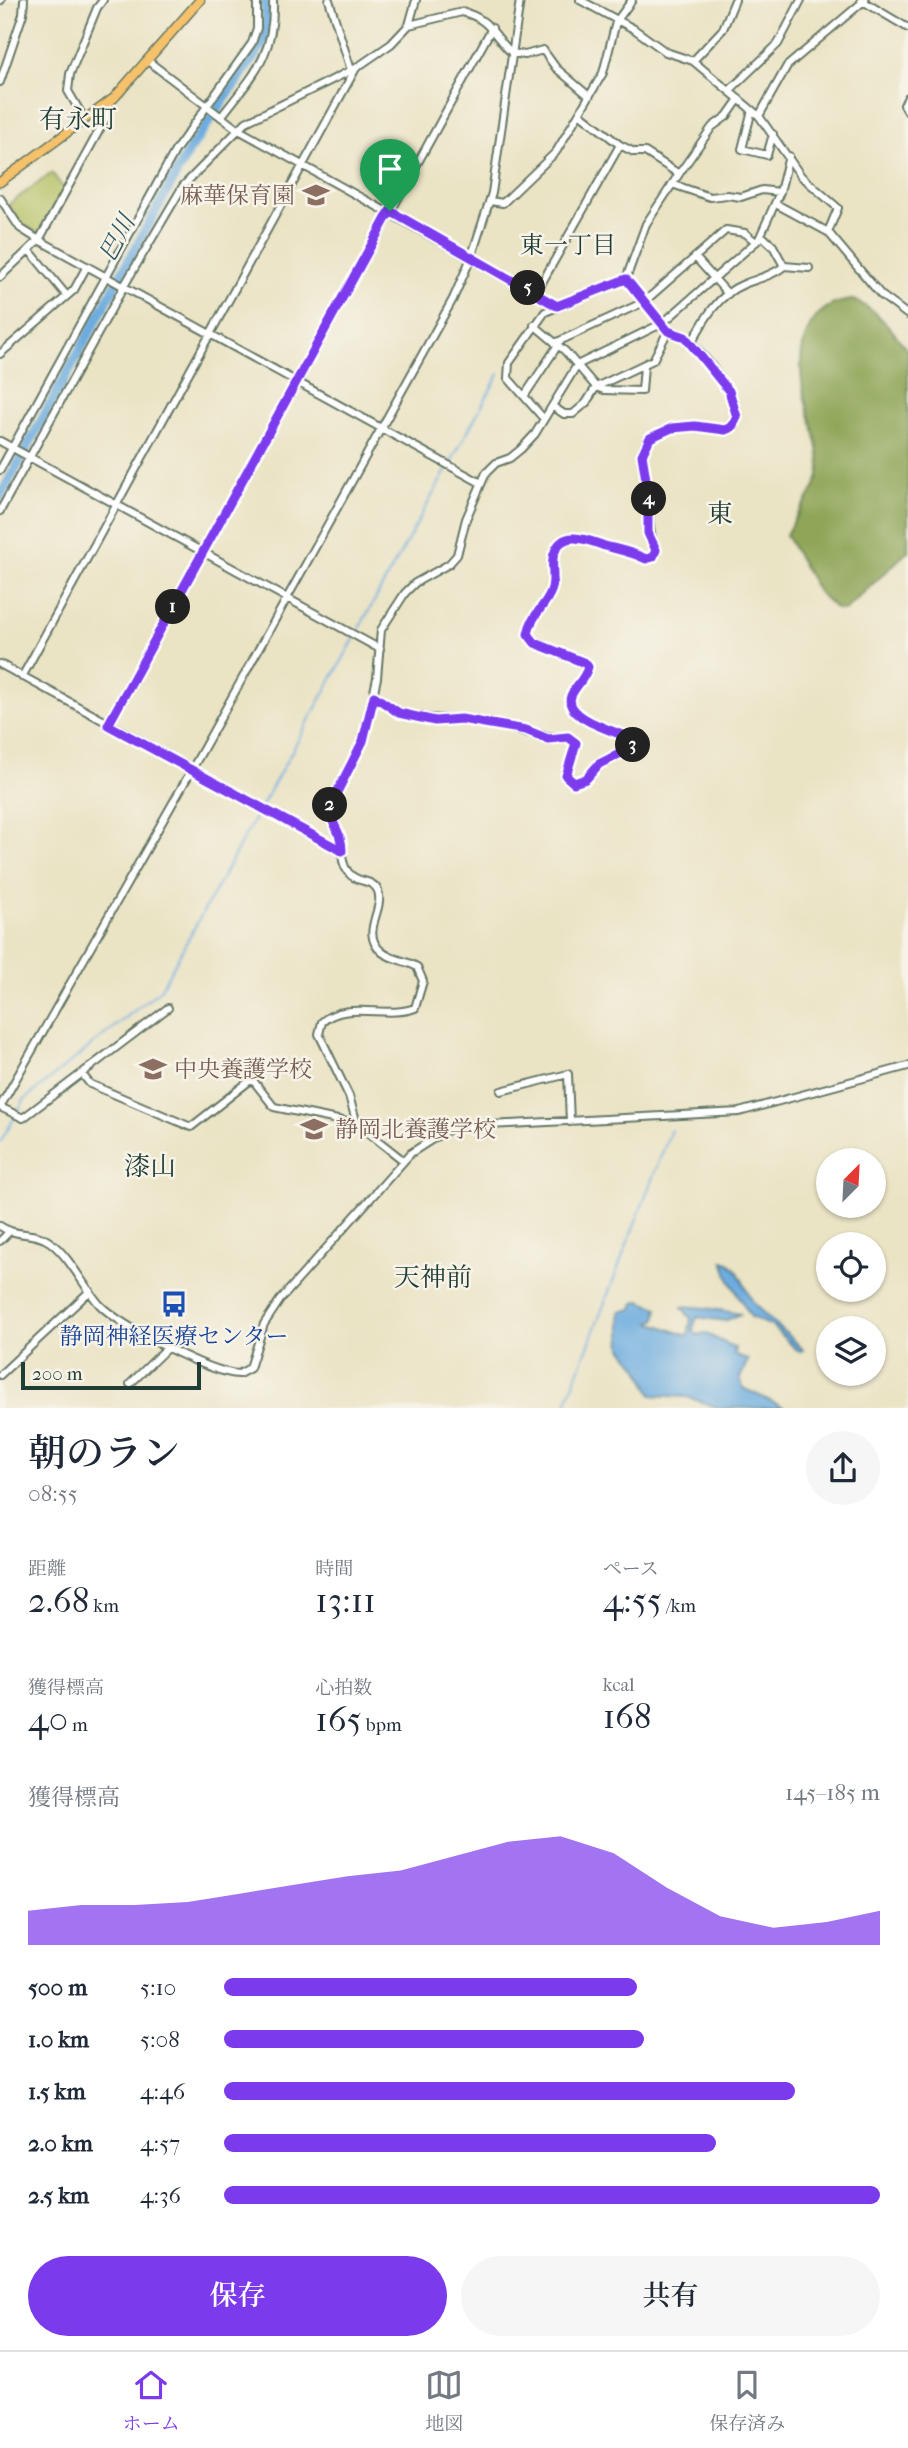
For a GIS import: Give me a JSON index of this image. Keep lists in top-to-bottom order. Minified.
{"districts":["有永町","東一丁目","東","漆山","天神前"],"water":["巴川"],"places":{"school or university":["麻華保育園","中央養護学校","静岡北養護学校"],"bus stop":["静岡神経医療センター"]},"scale_bar":"200 m","north":"top right","page":{"pins":["5","4","1","3","2"],"scale":"200 m","heading":["朝のラン","08:55"],"stats":[["距離","2.68 km"],["時間","13:11"],["ペース","4:55 /km"],["獲得標高","40 m"],["心拍数","165 bpm"],["kcal","168"]],"chart":["獲得標高","145–185 m"],"list":[{"name":"500 m","note":"5:10"},{"name":"1.0 km","note":"5:08"},{"name":"1.5 km","note":"4:46"},{"name":"2.0 km","note":"4:57"},{"name":"2.5 km","note":"4:36"}],"buttons":["保存","共有"],"tabs":["ホーム","地図","保存済み"]}}
